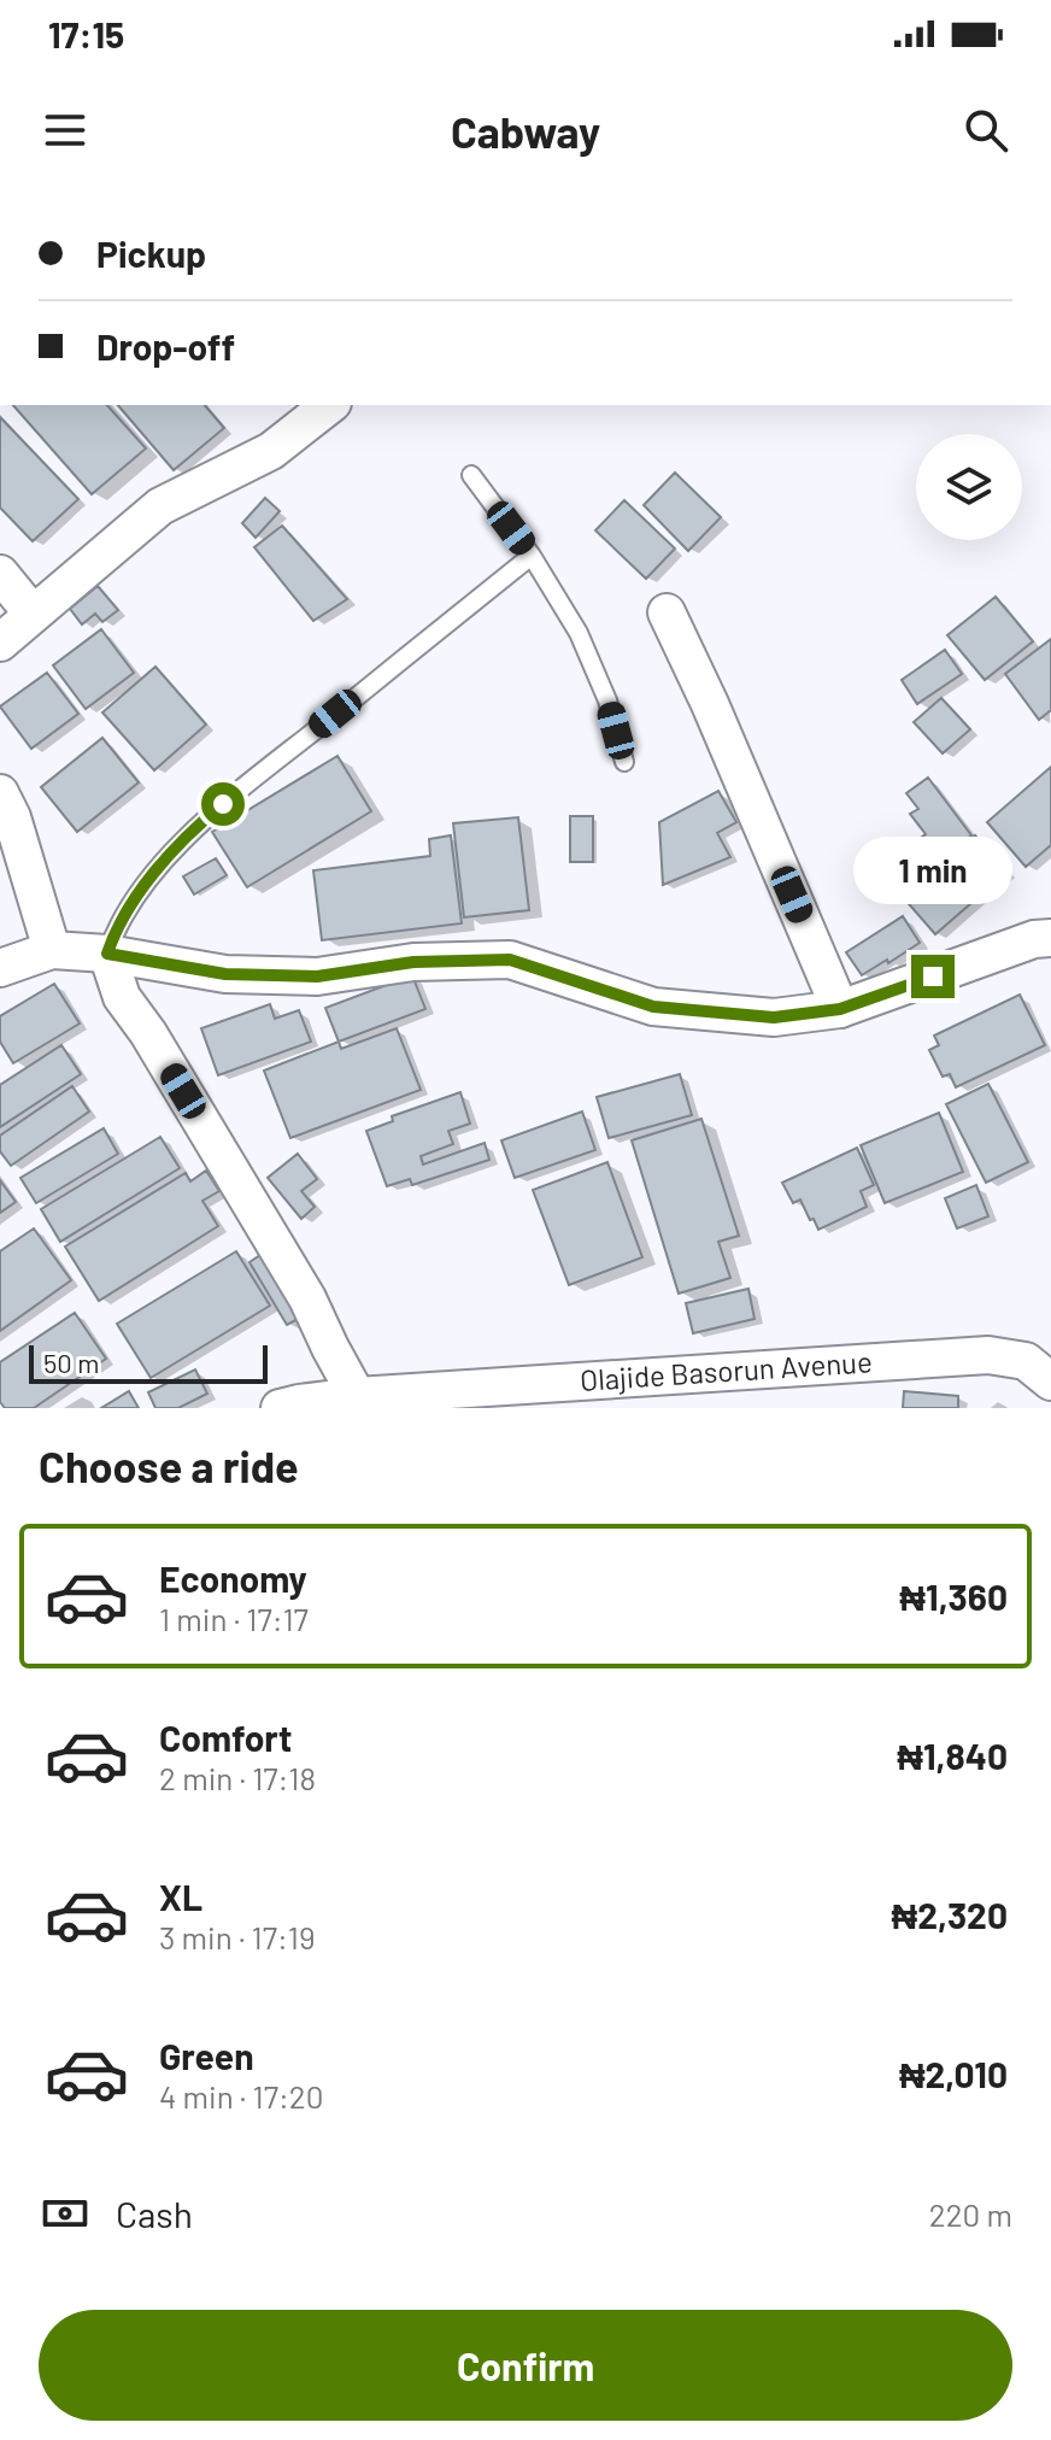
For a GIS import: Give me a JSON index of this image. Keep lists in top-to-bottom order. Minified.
{"streets":{"street":["Olajide Basorun Avenue"]},"scale_bar":"50 m","page":{"status":"17:15","header":"Cabway","banner":["Pickup","Drop-off"],"bubble":"1 min","scale":"50 m","heading":"Choose a ride","list":[{"name":"Economy","note":"1 min · 17:17","value":"₦1,360"},{"name":"Comfort","note":"2 min · 17:18","value":"₦1,840"},{"name":"XL","note":"3 min · 17:19","value":"₦2,320"},{"name":"Green","note":"4 min · 17:20","value":"₦2,010"}],"pay":["Cash","220 m"],"buttons":"Confirm"}}
